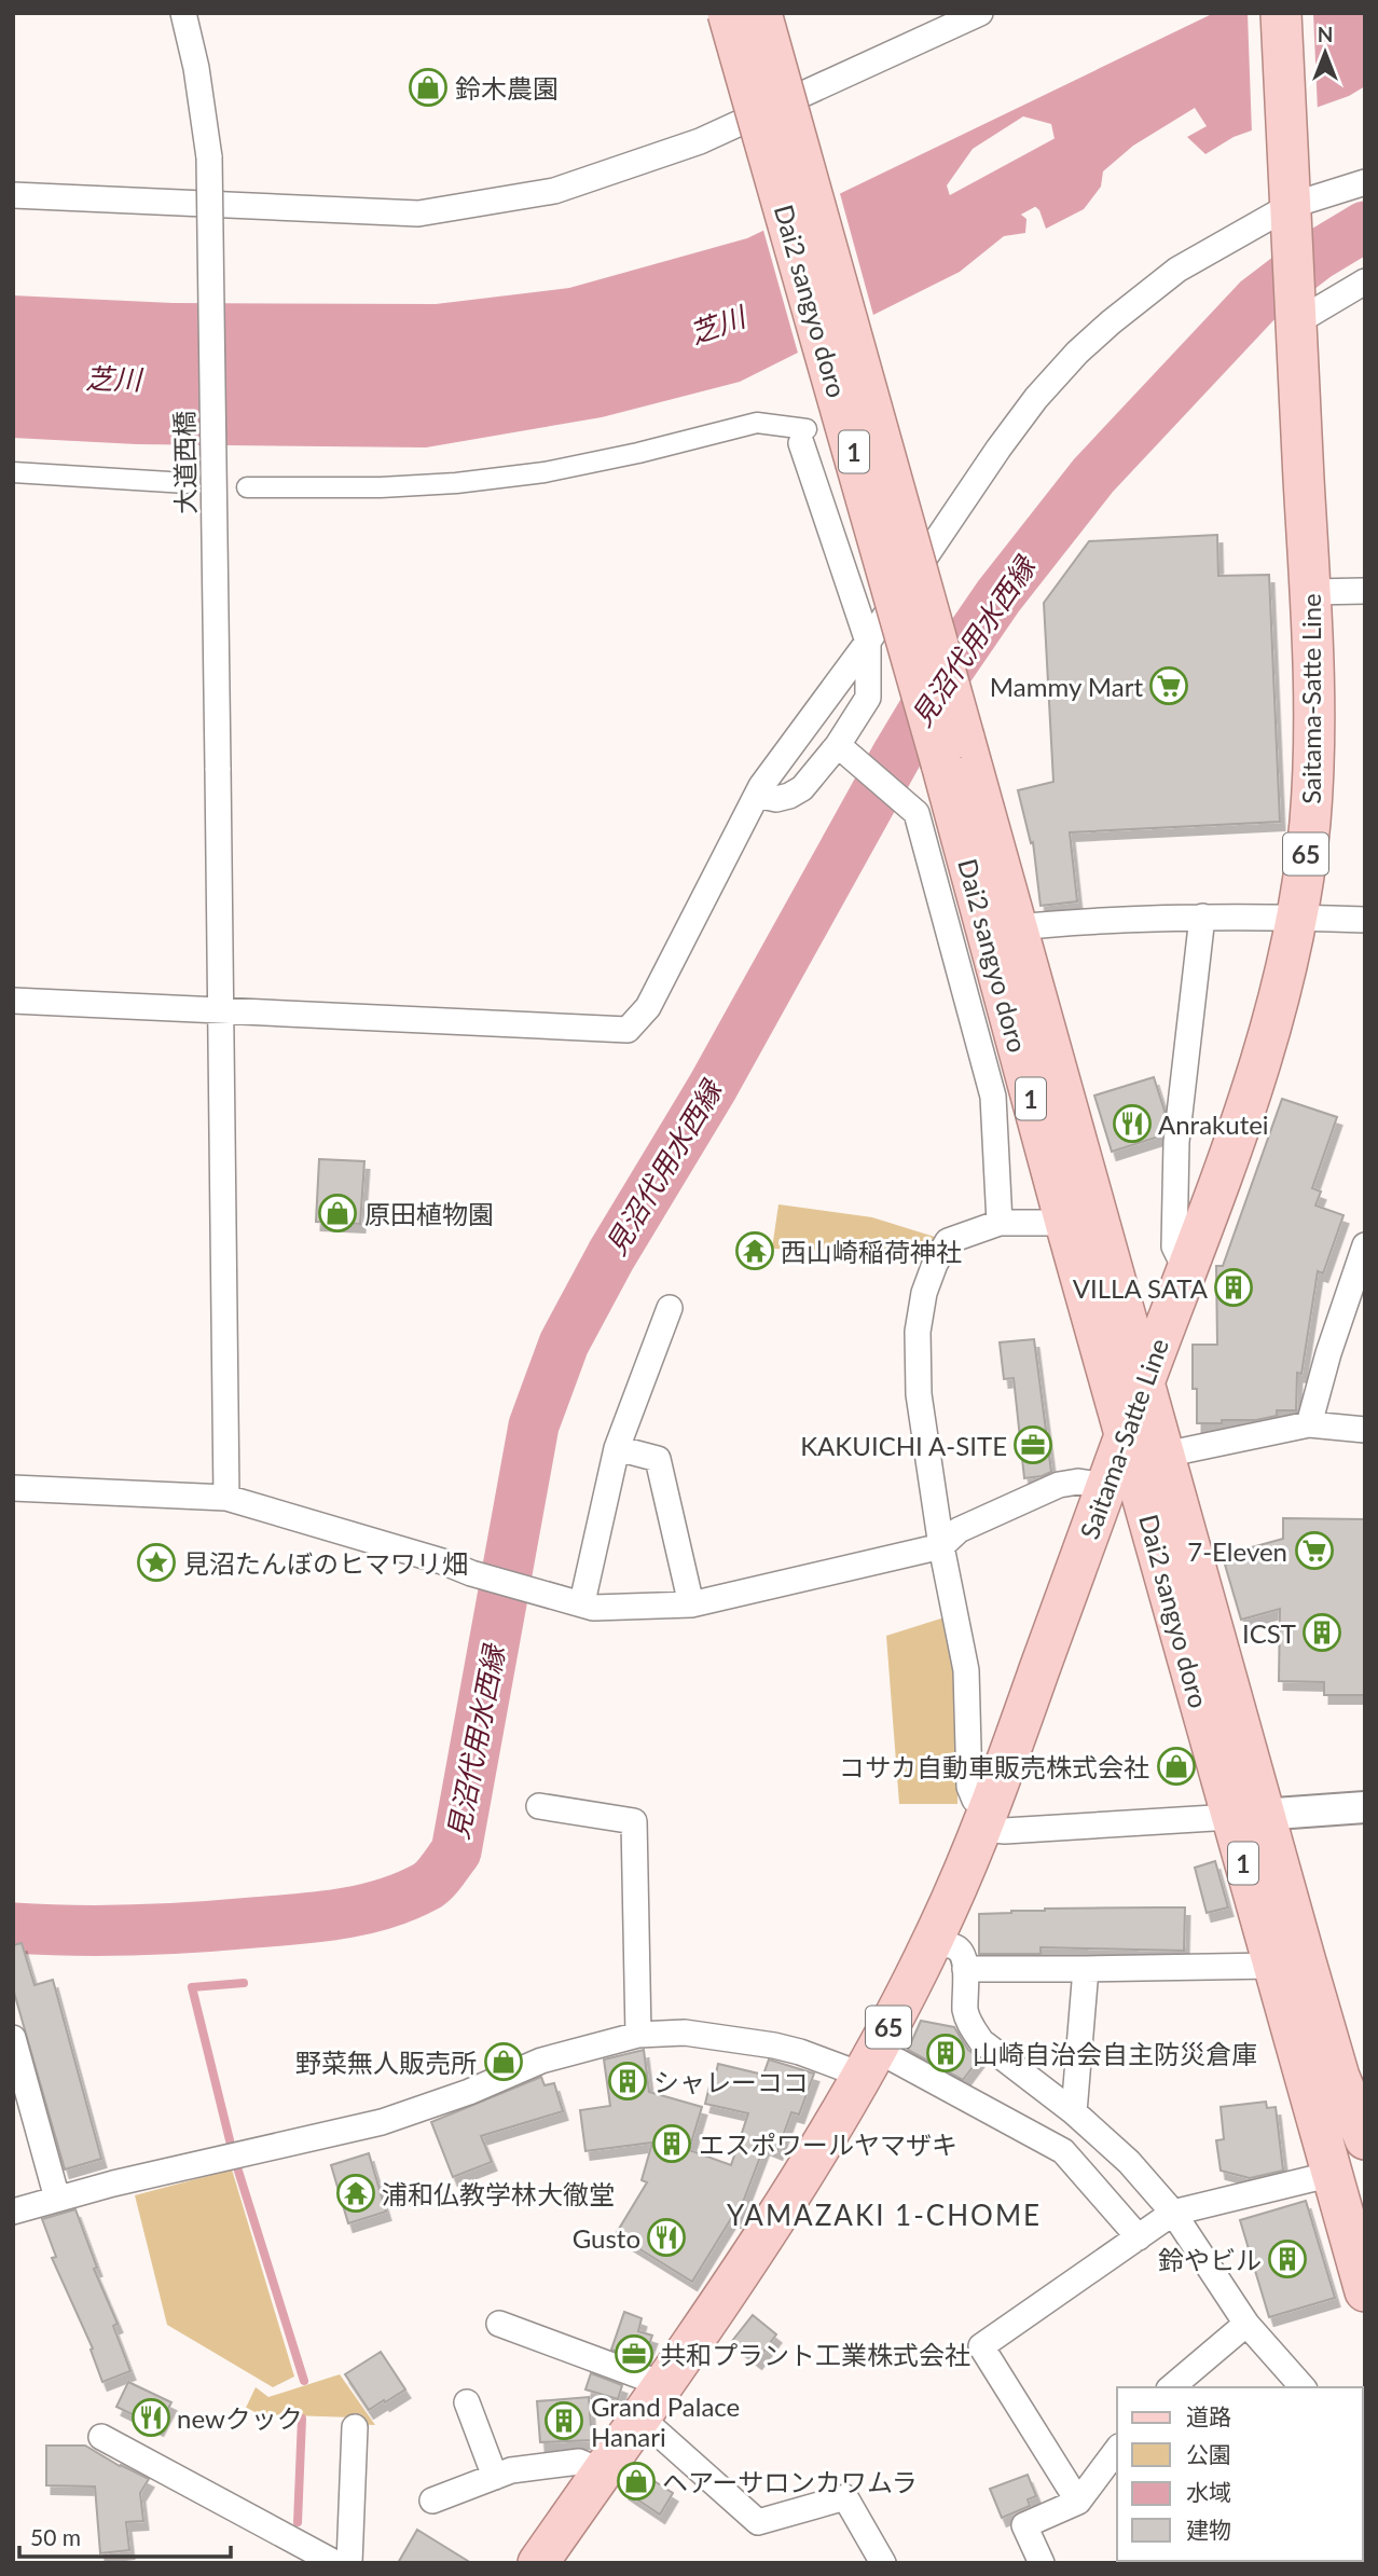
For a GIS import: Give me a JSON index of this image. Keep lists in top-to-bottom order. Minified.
{"streets":{"main road":["Dai2 sangyo doro","1","Saitama-Satte Line","65"],"street":["大道西橋"]},"crossings":[["Dai2 sangyo doro","Saitama-Satte Line"]],"districts":["YAMAZAKI 1-CHOME"],"water":["芝川","見沼代用水西縁"],"places":{"shop":["鈴木農園","原田植物園","コサカ自動車販売株式会社","野菜無人販売所","ヘアーサロンカワムラ"],"supermarket":["Mammy Mart","7-Eleven"],"restaurant":["Anrakutei","Gusto","newクック"],"temple":["西山崎稲荷神社","浦和仏教学林大徹堂"],"building":["VILLA SATA","ICST","山崎自治会自主防災倉庫","シャレーココ","エスポワールヤマザキ","鈴やビル","Grand Palace Hanari"],"office":["KAKUICHI A-SITE","共和プラント工業株式会社"],"place":["見沼たんぼのヒマワリ畑"]},"legend":["道路","公園","水域","建物"],"scale_bar":"50 m","north":"top"}
